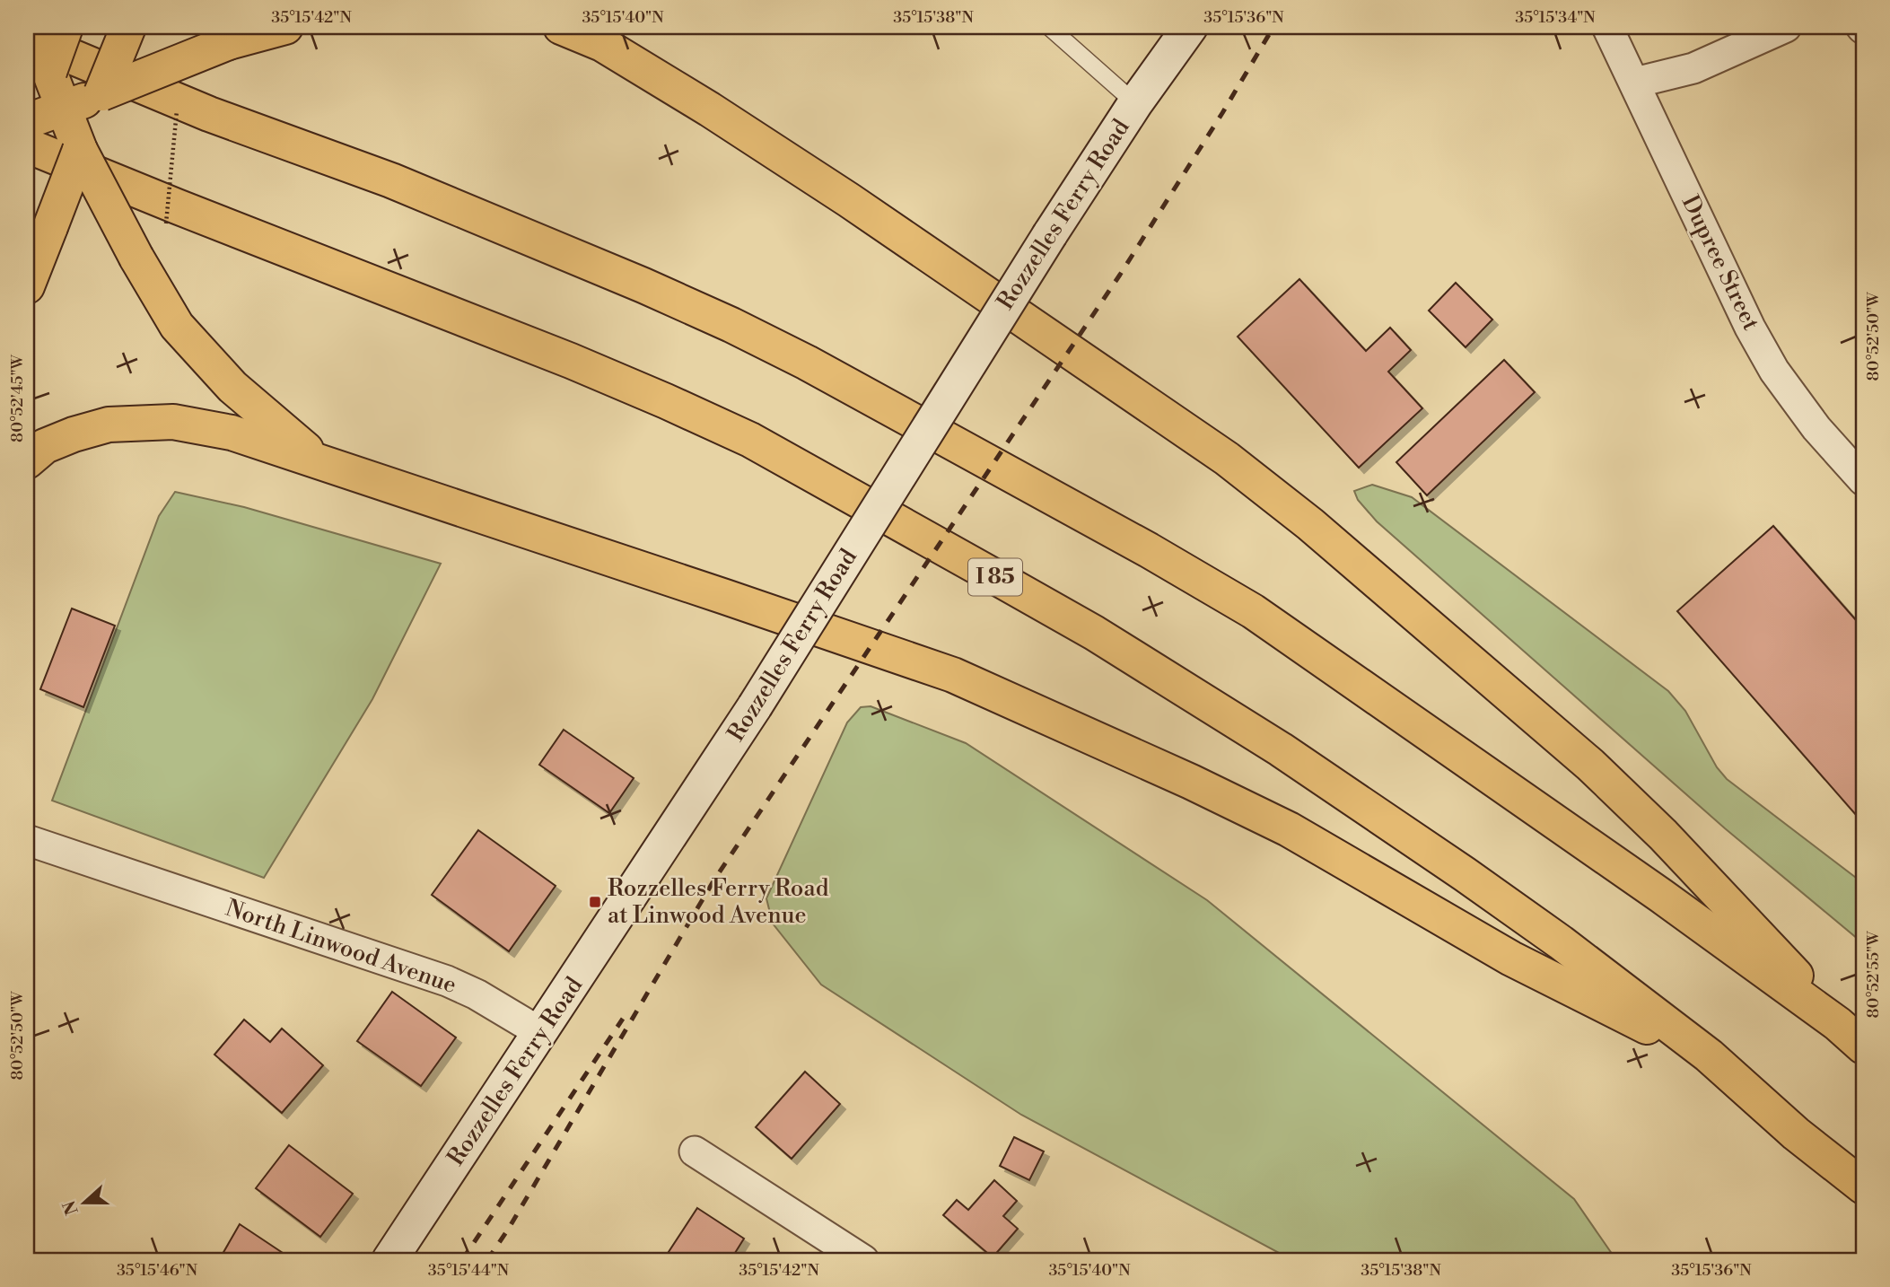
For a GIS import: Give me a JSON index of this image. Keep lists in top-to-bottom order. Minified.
{"streets":{"highway":["I 85"],"street":["Rozzelles Ferry Road","Dupree Street","North Linwood Avenue"]},"crossings":[["Rozzelles Ferry Road","North Linwood Avenue"]],"places":{"transit":["Rozzelles Ferry Road at Linwood Avenue"]},"north":"left","coordinates":["35°15'42\"N","35°15'40\"N","35°15'38\"N","35°15'36\"N","35°15'34\"N","80°52'50\"W","80°52'45\"W","80°52'55\"W","35°15'46\"N","35°15'44\"N"]}
